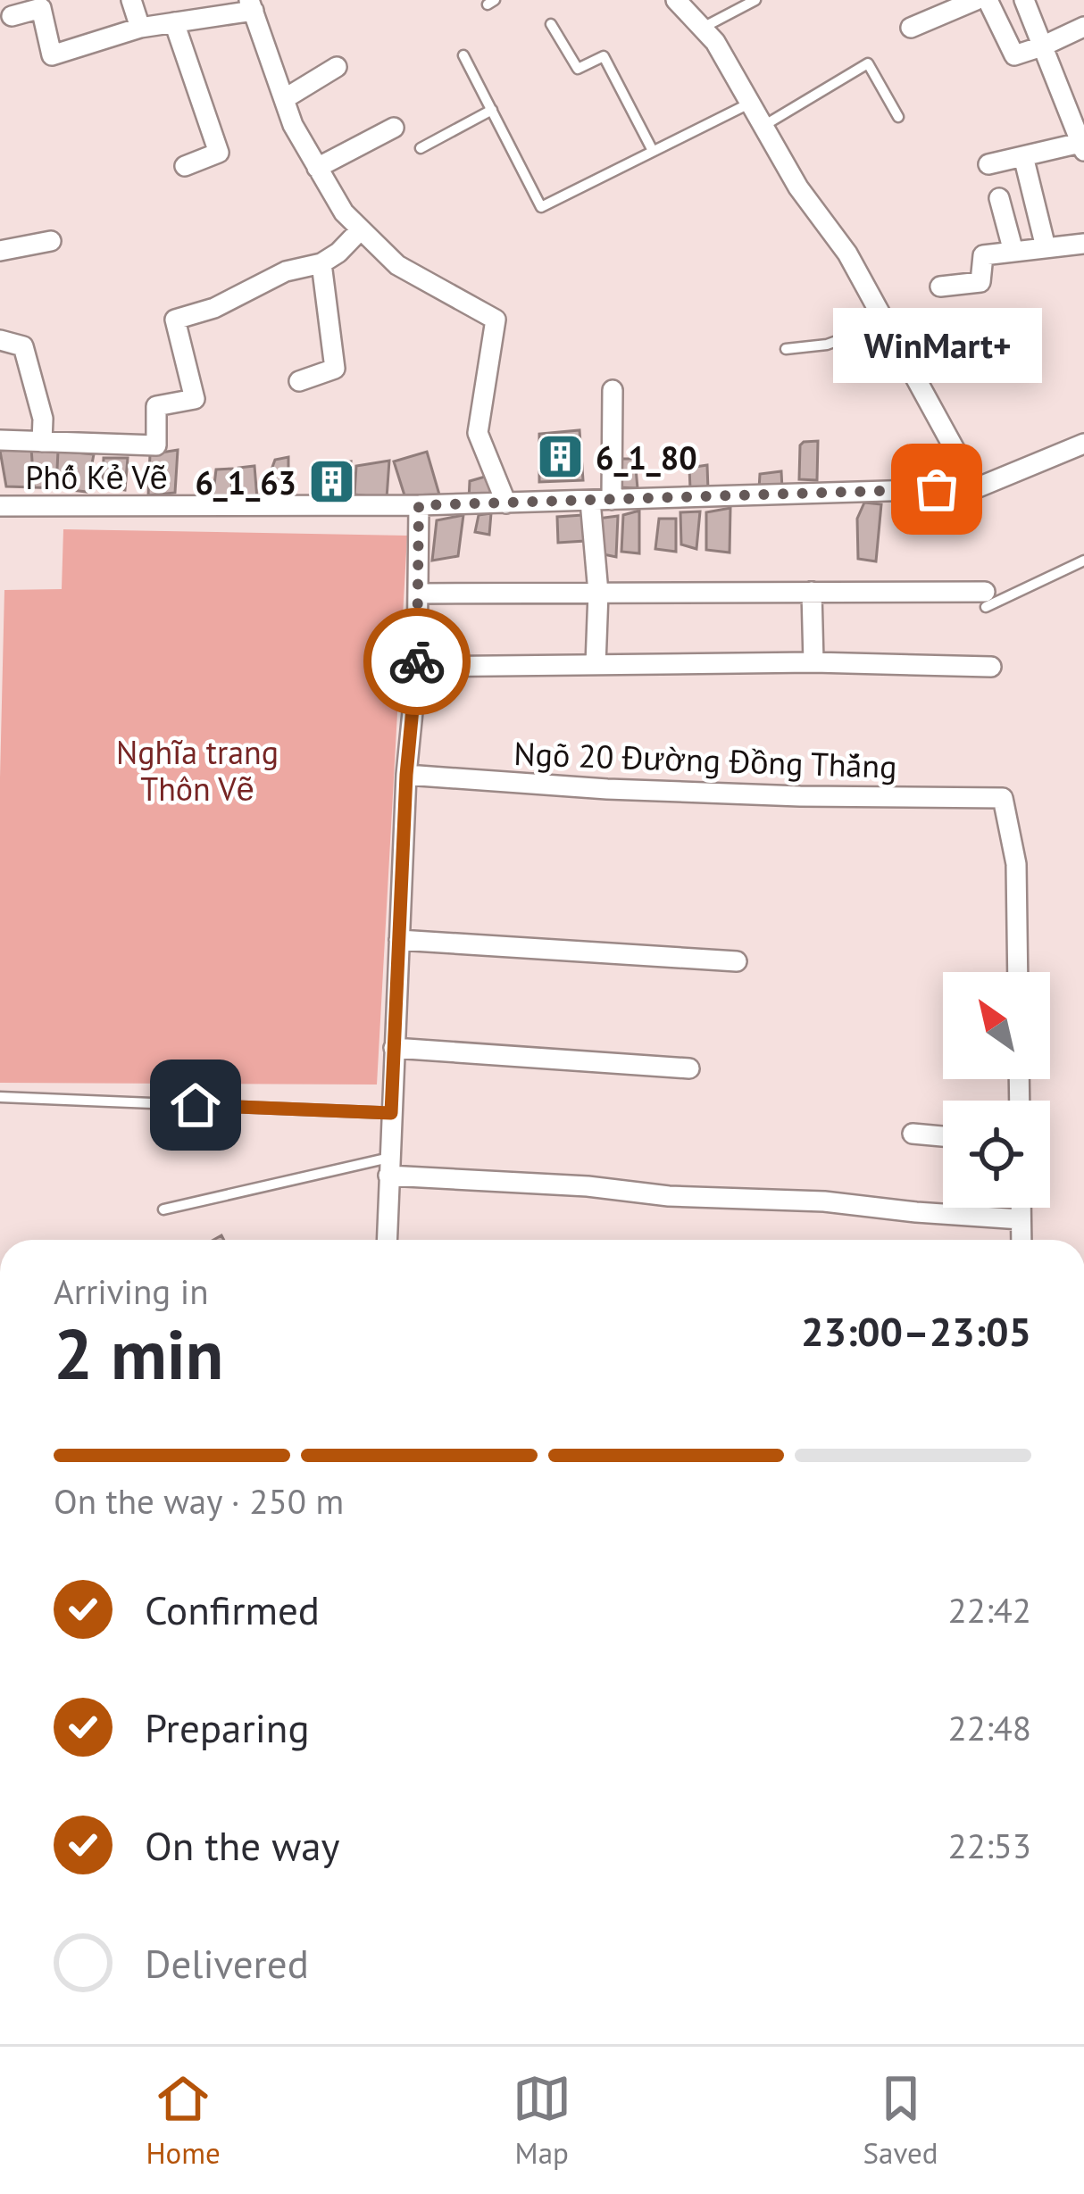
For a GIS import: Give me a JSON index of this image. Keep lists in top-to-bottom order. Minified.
{"streets":{"street":["Phố Kẻ Vẽ","Ngõ 20 Đường Đồng Thắng"]},"parks":["Nghĩa trang Thôn Vẽ"],"places":{"building":["6_1_80","6_1_63"],"other":["WinMart+"]},"north":"top left","page":{"bubble":"WinMart+","heading":["2 min","Arriving in","23:00–23:05"],"bar":"On the way · 250 m","list":[["Confirmed","22:42"],["Preparing","22:48"],["On the way","22:53"],"Delivered"],"tabs":["Home","Map","Saved"]}}
